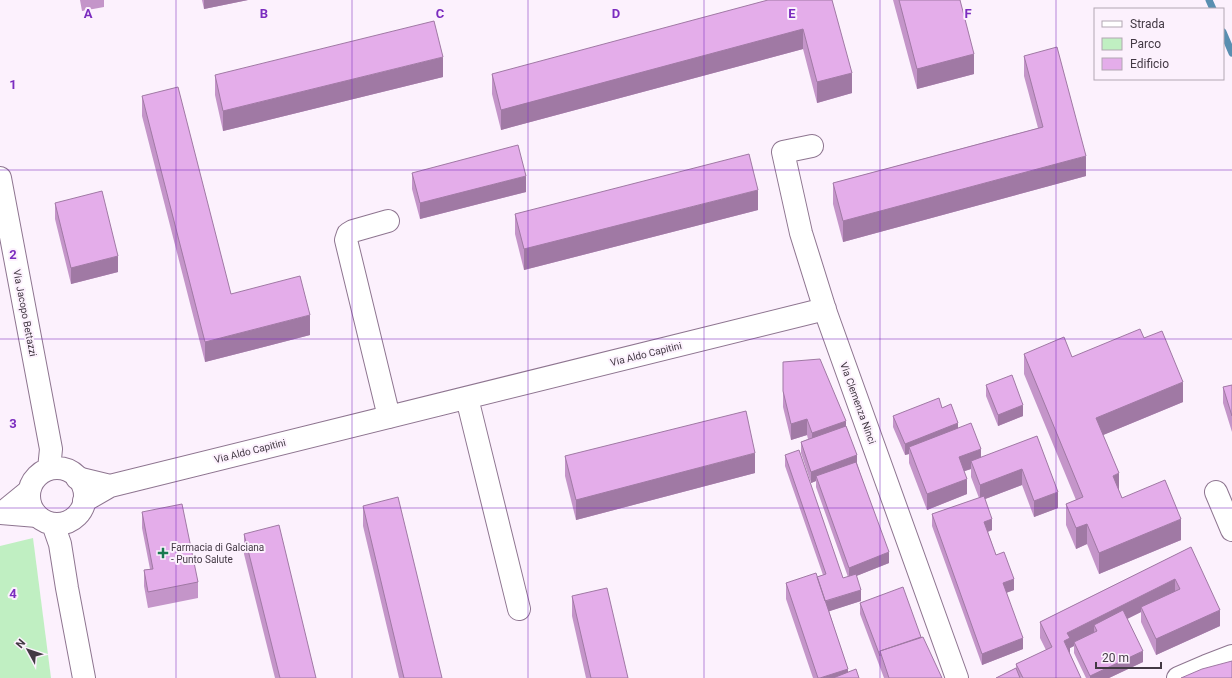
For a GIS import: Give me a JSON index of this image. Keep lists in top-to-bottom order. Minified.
{"streets":{"street":["Via Jacopo Bettazzi","Via Aldo Capitini","Via Clemenza Ninci"]},"crossings":[["Via Jacopo Bettazzi","Via Aldo Capitini"],["Via Aldo Capitini","Via Clemenza Ninci"]],"places":{"health":["Farmacia di Galciana - Punto Salute"]},"legend":["Strada","Parco","Edificio"],"scale_bar":"20 m","north":"top left","grid":{"columns":["A","B","C","D","E","F"],"rows":["1","2","3","4"]}}
